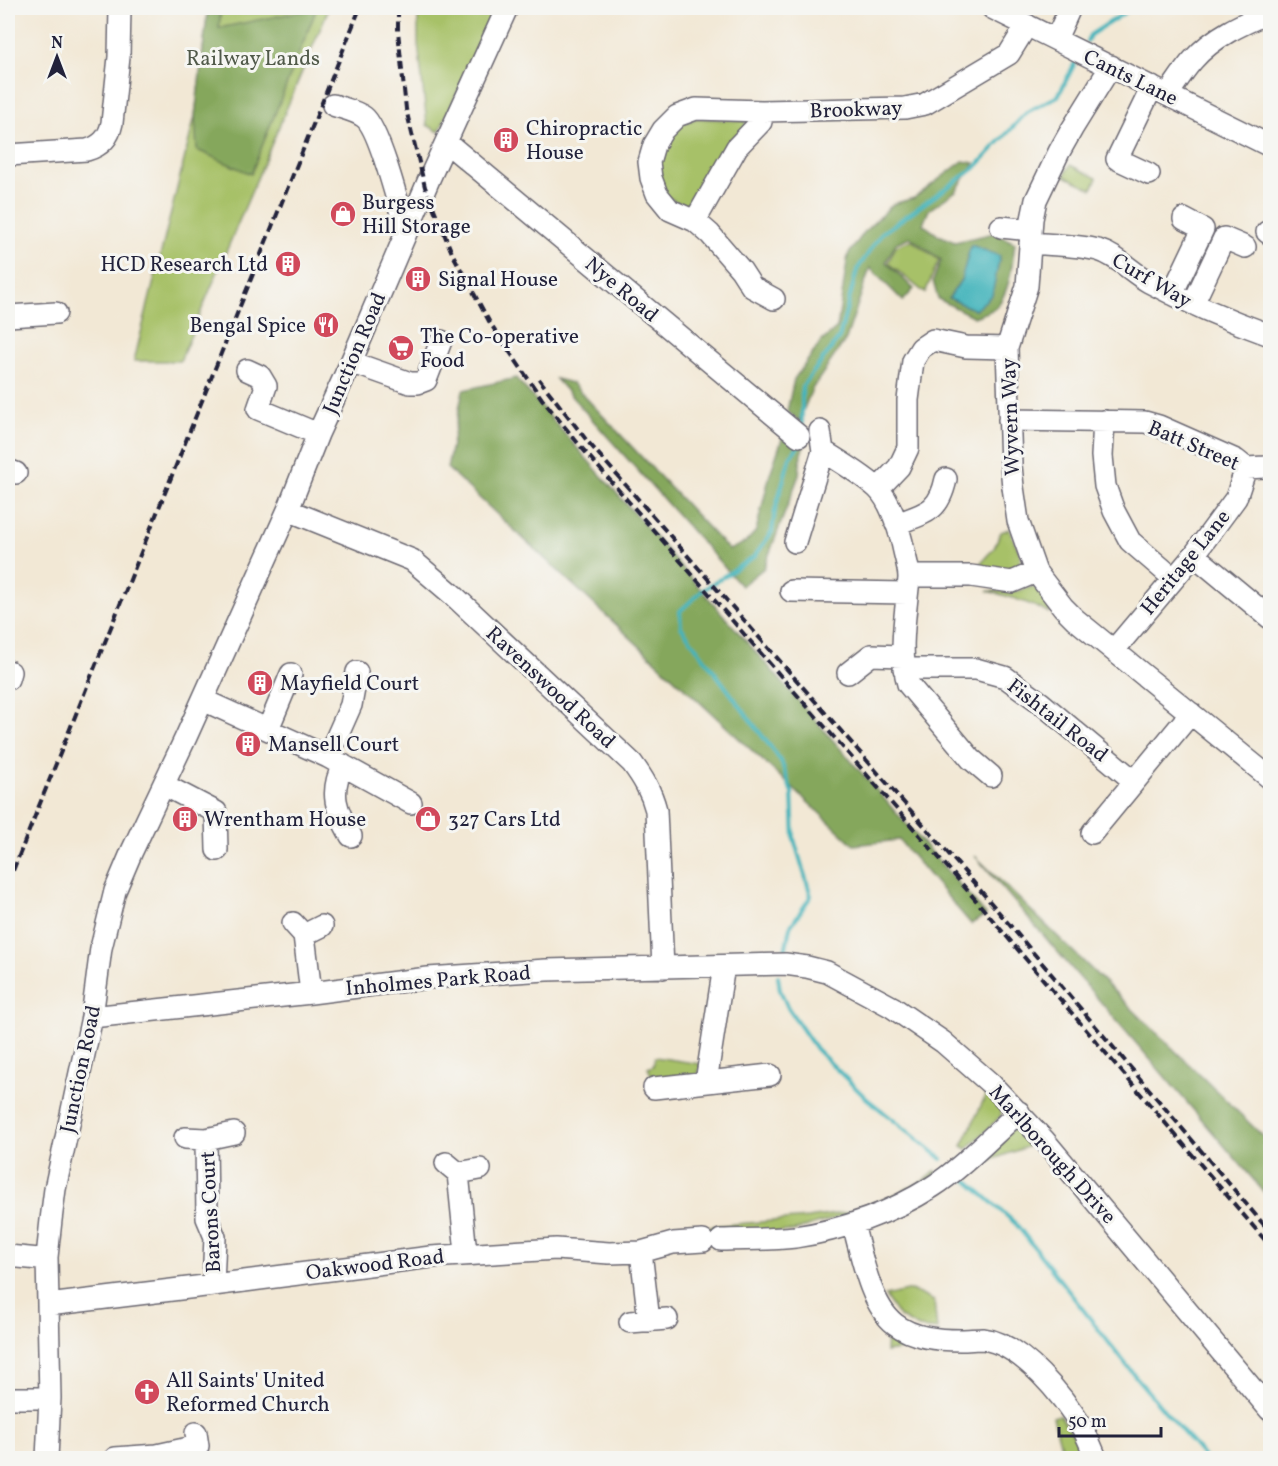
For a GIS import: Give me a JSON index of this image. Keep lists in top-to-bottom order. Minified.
{"streets":{"street":["Cants Lane","Brookway","Curf Way","Nye Road","Junction Road","Wyvern Way","Batt Street","Heritage Lane","Ravenswood Road","Fishtail Road","Inholmes Park Road","Marlborough Drive","Barons Court","Oakwood Road"]},"crossings":[["Cants Lane","Brookway"],["Cants Lane","Wyvern Way"],["Curf Way","Wyvern Way"],["Nye Road","Junction Road"],["Junction Road","Ravenswood Road"],["Junction Road","Inholmes Park Road"],["Junction Road","Oakwood Road"],["Wyvern Way","Batt Street"],["Wyvern Way","Heritage Lane"],["Batt Street","Heritage Lane"],["Ravenswood Road","Inholmes Park Road"],["Inholmes Park Road","Marlborough Drive"],["Marlborough Drive","Oakwood Road"],["Barons Court","Oakwood Road"]],"parks":["Railway Lands"],"places":{"building":["Chiropractic House","HCD Research Ltd","Signal House","Mayfield Court","Mansell Court","Wrentham House"],"shop":["Burgess Hill Storage","327 Cars Ltd"],"restaurant":["Bengal Spice"],"supermarket":["The Co-operative Food"],"church":["All Saints' United Reformed Church"]},"scale_bar":"50 m","north":"top"}
